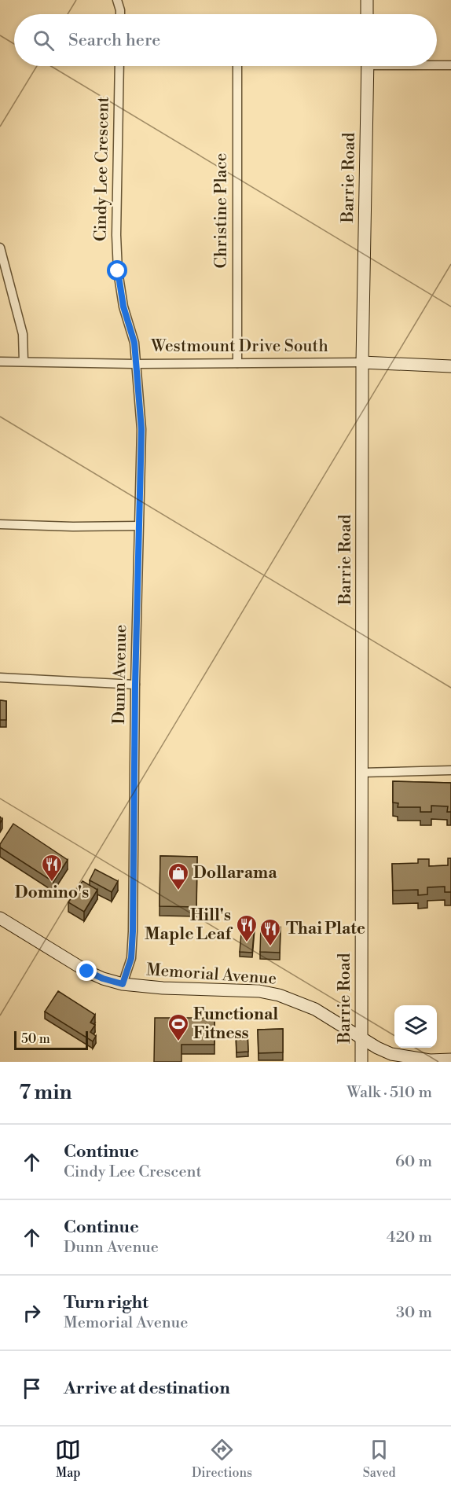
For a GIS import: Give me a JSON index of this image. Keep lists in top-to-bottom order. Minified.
{"streets":{"street":["Cindy Lee Crescent","Barrie Road","Christine Place","Westmount Drive South","Dunn Avenue","Memorial Avenue"]},"crossings":[["Cindy Lee Crescent","Westmount Drive South"],["Cindy Lee Crescent","Dunn Avenue"],["Barrie Road","Westmount Drive South"],["Barrie Road","Memorial Avenue"],["Christine Place","Westmount Drive South"],["Westmount Drive South","Dunn Avenue"],["Dunn Avenue","Memorial Avenue"]],"places":{"restaurant":["Domino's","Hill's Maple Leaf","Thai Plate"],"shop":["Dollarama"],"sports":["Functional Fitness"]},"scale_bar":"50 m","page":{"search":"Search here","scale":"50 m","heading":["7 min","Walk · 510 m"],"list":[["Continue","Cindy Lee Crescent","60 m"],["Continue","Dunn Avenue","420 m"],["Turn right","Memorial Avenue","30 m"],"Arrive at destination"],"nav":["Map","Directions","Saved"]}}
